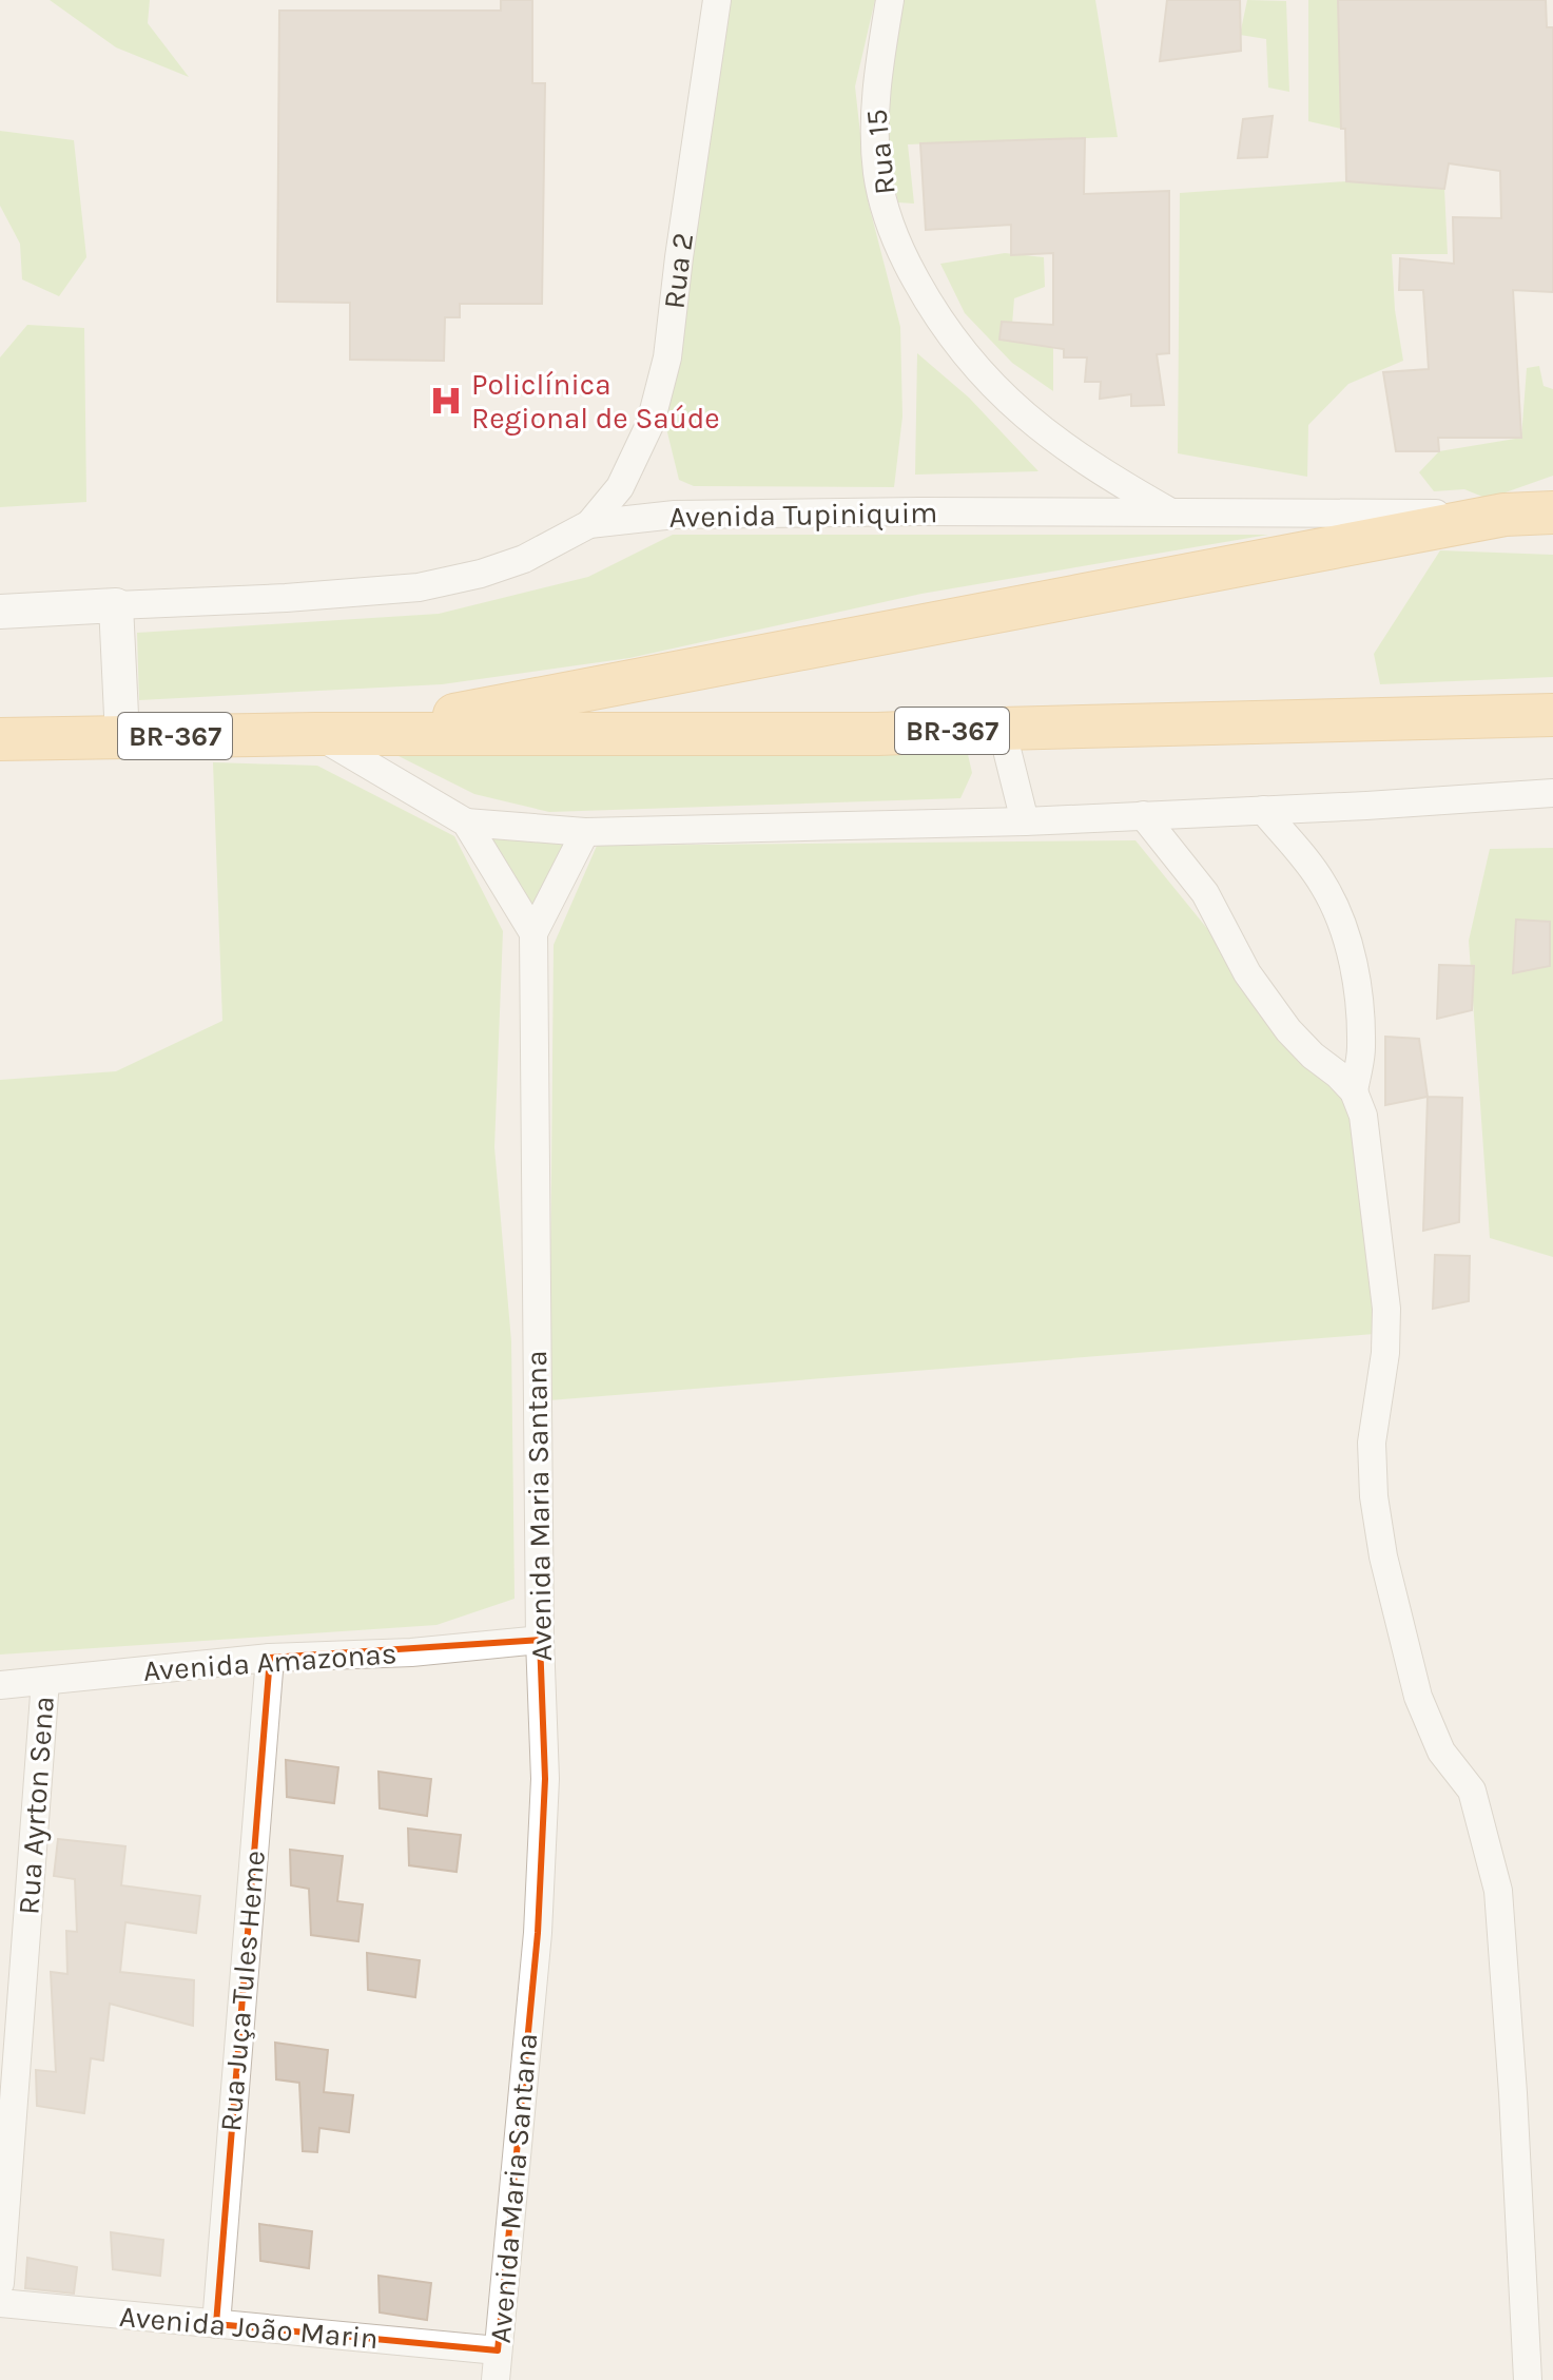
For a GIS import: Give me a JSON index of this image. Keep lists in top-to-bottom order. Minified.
{"streets":{"main road":["BR-367"],"street":["Rua 15","Rua 2","Avenida Tupiniquim","Avenida Maria Santana","Avenida Amazonas","Rua Ayrton Sena","Rua Juça Tules Heme","Avenida João Marin"]},"crossings":[["Rua 15","Avenida Tupiniquim"],["Rua 2","Avenida Tupiniquim"],["Avenida Tupiniquim","BR-367"],["Avenida Maria Santana","Avenida Amazonas"],["Avenida Maria Santana","Avenida João Marin"],["Avenida Amazonas","Rua Ayrton Sena"],["Avenida Amazonas","Rua Juça Tules Heme"],["Rua Juça Tules Heme","Avenida João Marin"]],"places":{"hospital":["Policlínica Regional de Saúde"]}}
